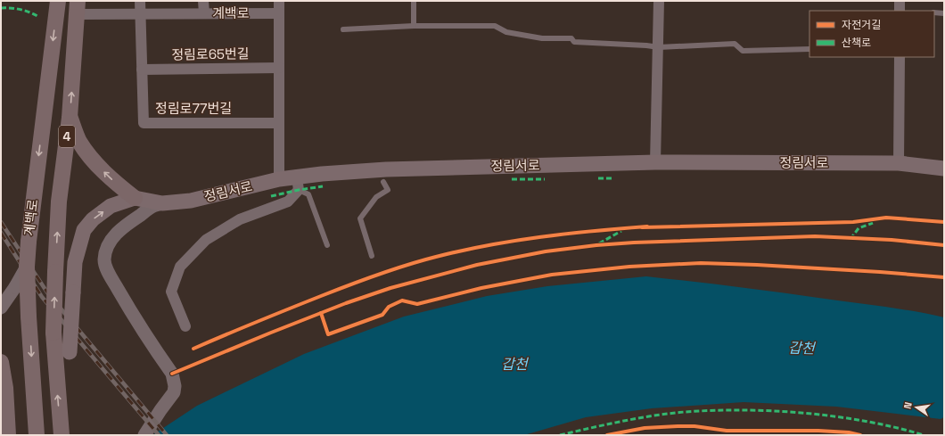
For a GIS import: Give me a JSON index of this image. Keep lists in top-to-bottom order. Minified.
{"streets":{"main road":["계백로","4","정림서로"],"street":["정림로65번길","정림로77번길"]},"crossings":[["계백로","정림로77번길"],["계백로","4"],["정림로65번길","정림로77번길"]],"water":["갑천"],"legend":["자전거길","산책로"],"north":"left"}
